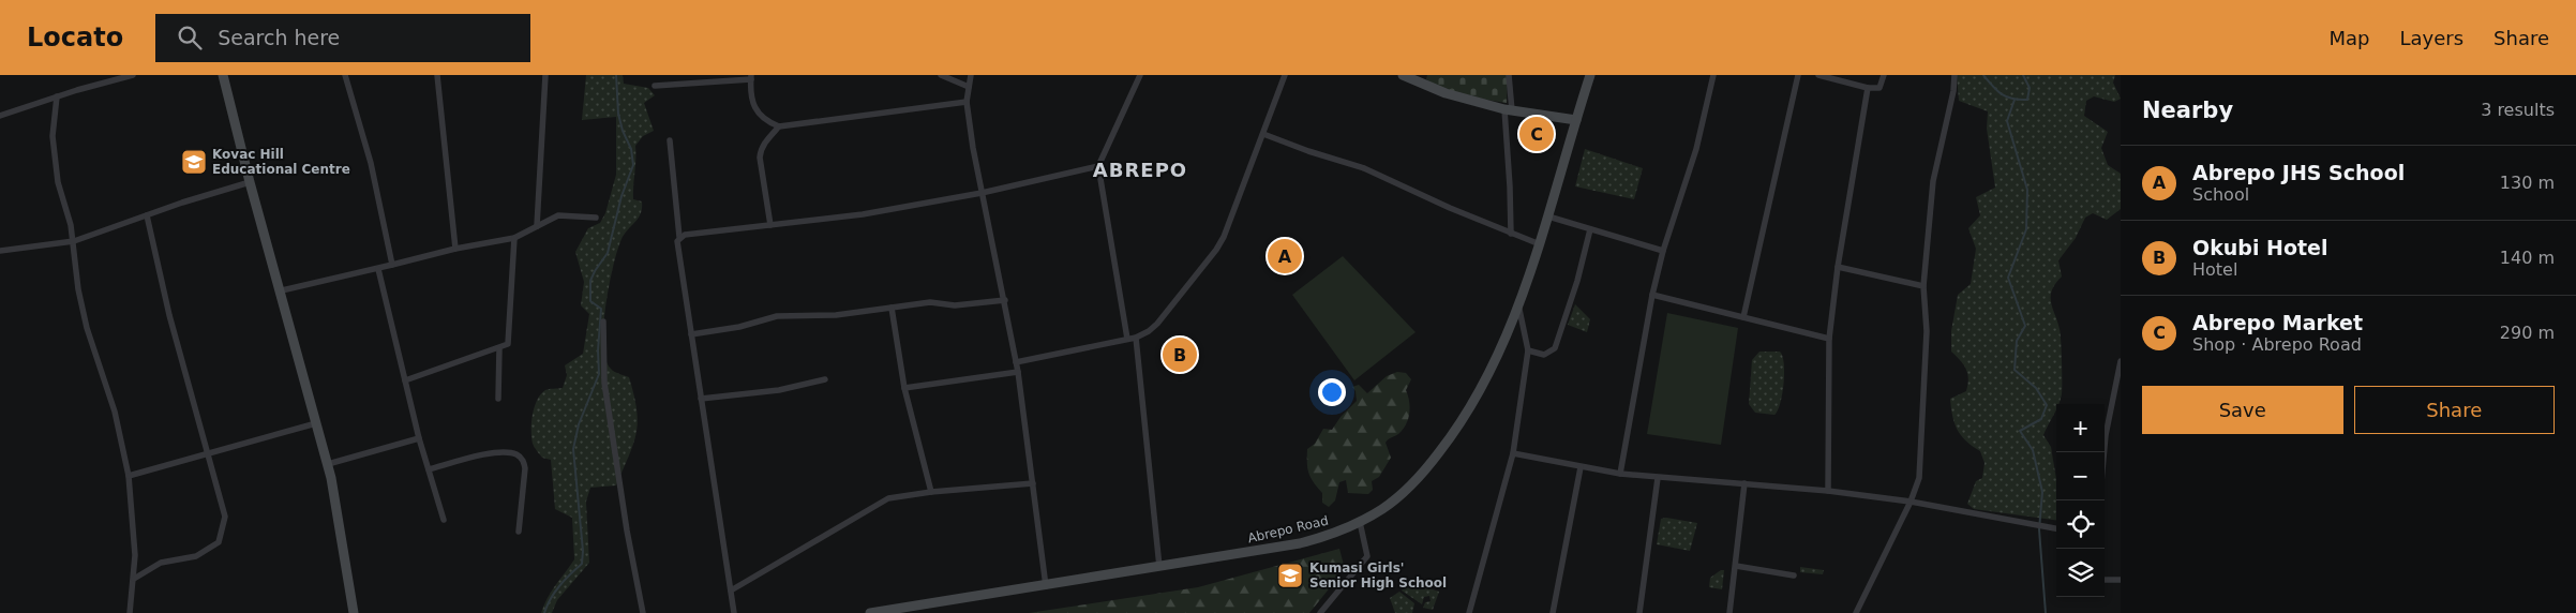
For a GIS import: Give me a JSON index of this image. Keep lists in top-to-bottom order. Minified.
{"streets":{"main road":["Abrepo Road"]},"districts":["ABREPO"],"places":{"school or university":["Kovac Hill Educational Centre","Kumasi Girls' Senior High School"]},"page":{"header":"Locato","search":"Search here","nav":["Map","Layers","Share"],"heading":["Nearby","3 results"],"pins":["C","A","B"],"list":[{"mark":"A","name":"Abrepo JHS School","note":"School","value":"130 m"},{"mark":"B","name":"Okubi Hotel","note":"Hotel","value":"140 m"},{"mark":"C","name":"Abrepo Market","note":"Shop · Abrepo Road","value":"290 m"}],"buttons":["Save","Share"],"map_buttons":["+","−"]}}
